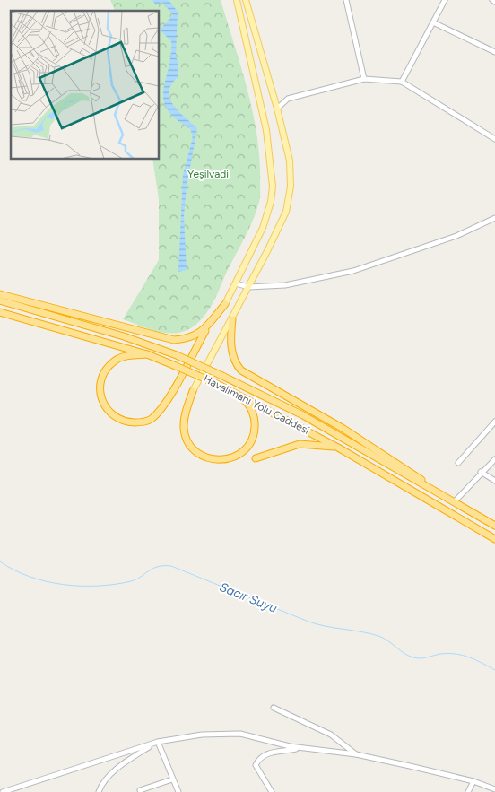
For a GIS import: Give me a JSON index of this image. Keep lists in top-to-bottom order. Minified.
{"streets":{"highway":["Havalimanı Yolu Caddesi"]},"water":["Sacır Suyu"],"parks":["Yeşilvadi"]}
